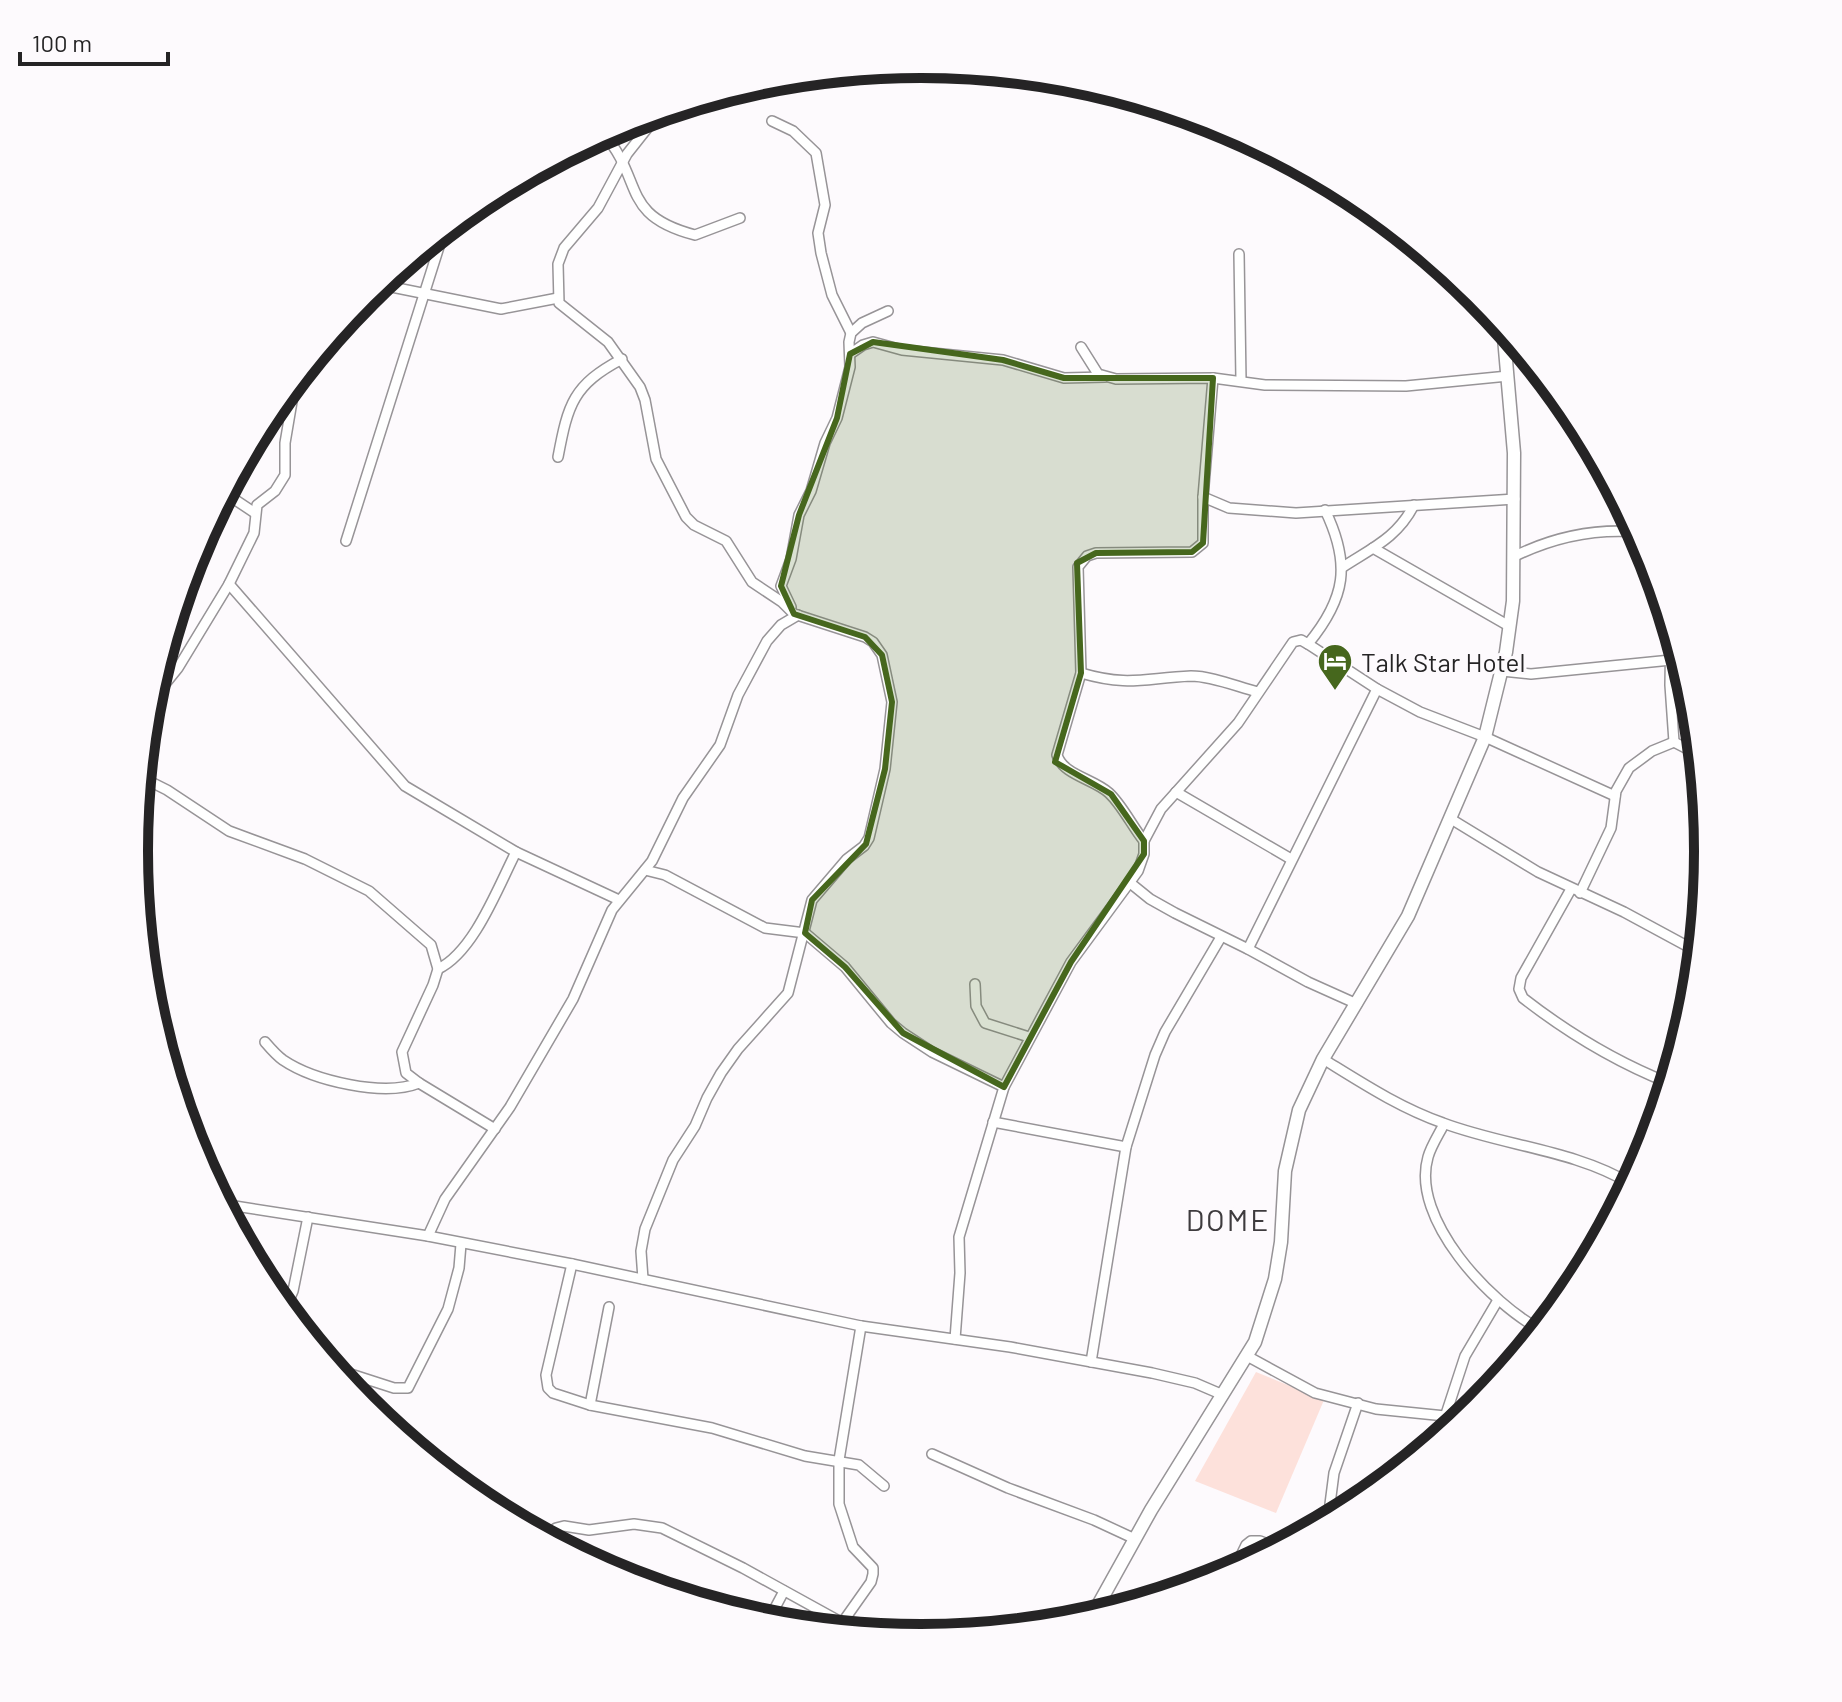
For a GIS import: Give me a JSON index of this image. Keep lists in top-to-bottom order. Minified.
{"districts":["DOME"],"places":{"hotel":["Talk Star Hotel"]},"scale_bar":"100 m"}
